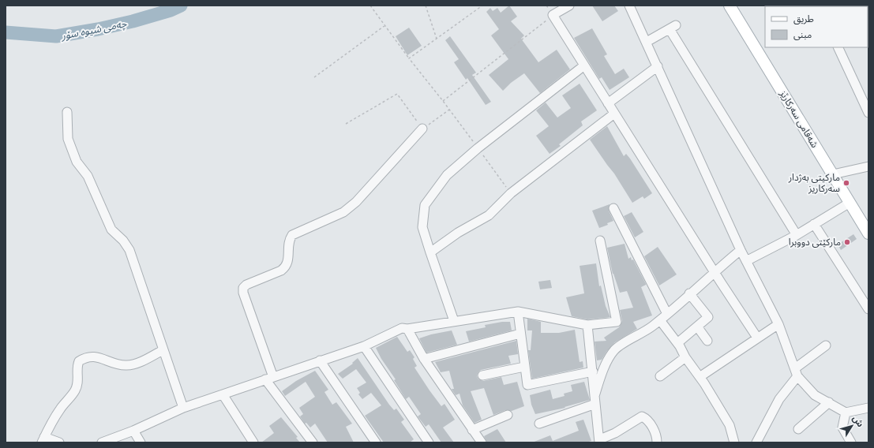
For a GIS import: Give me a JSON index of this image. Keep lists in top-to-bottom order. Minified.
{"streets":{"main road":["شەقامی سەرکارێز"]},"water":["چەمی شیوە سۆر"],"places":["مارکیتی بەژدار سەرکاریز","ماركێتى دووبرا"],"legend":["طريق","مبنى"],"north":"top right"}
